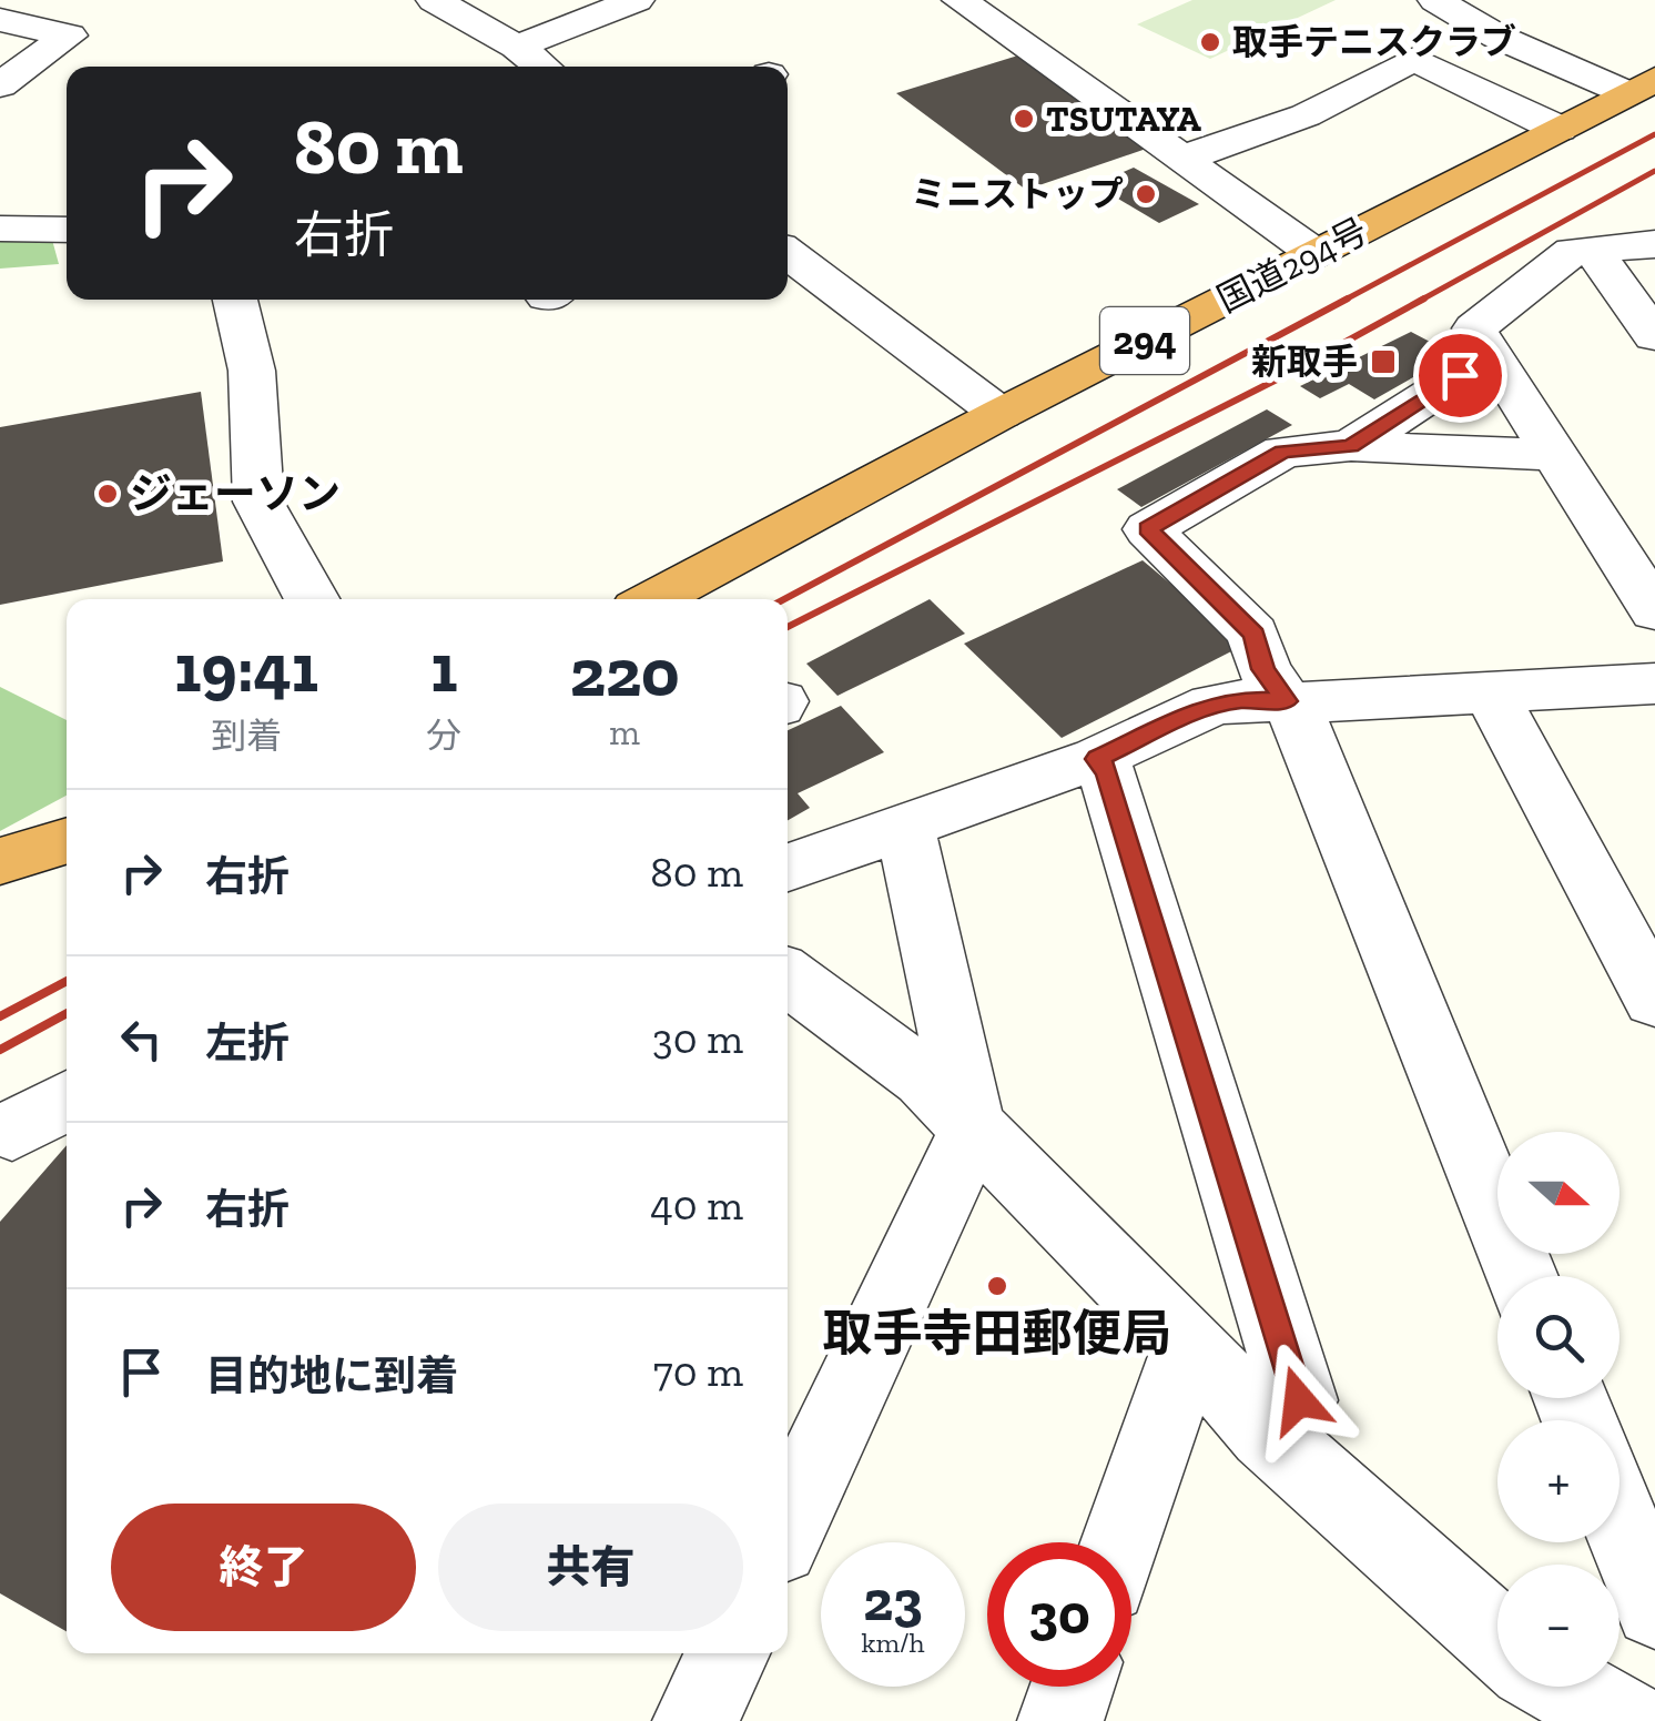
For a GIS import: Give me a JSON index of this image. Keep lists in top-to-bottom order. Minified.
{"streets":{"highway":["国道294号","294"]},"places":{"other":["取手テニスクラブ","TSUTAYA","ミニストップ","ジェーソン","取手寺田郵便局"],"transit":["新取手"]},"north":"right","page":{"turn":["80 m","右折"],"eta":["19:41","到着","1","分","220","m"],"list":[{"name":"右折","value":"80 m"},{"name":"左折","value":"30 m"},{"name":"右折","value":"40 m"},{"name":"目的地に到着","value":"70 m"}],"map_buttons":["+","−"],"buttons":["終了","共有"],"speed":"23 km/h","limit":"30"}}
